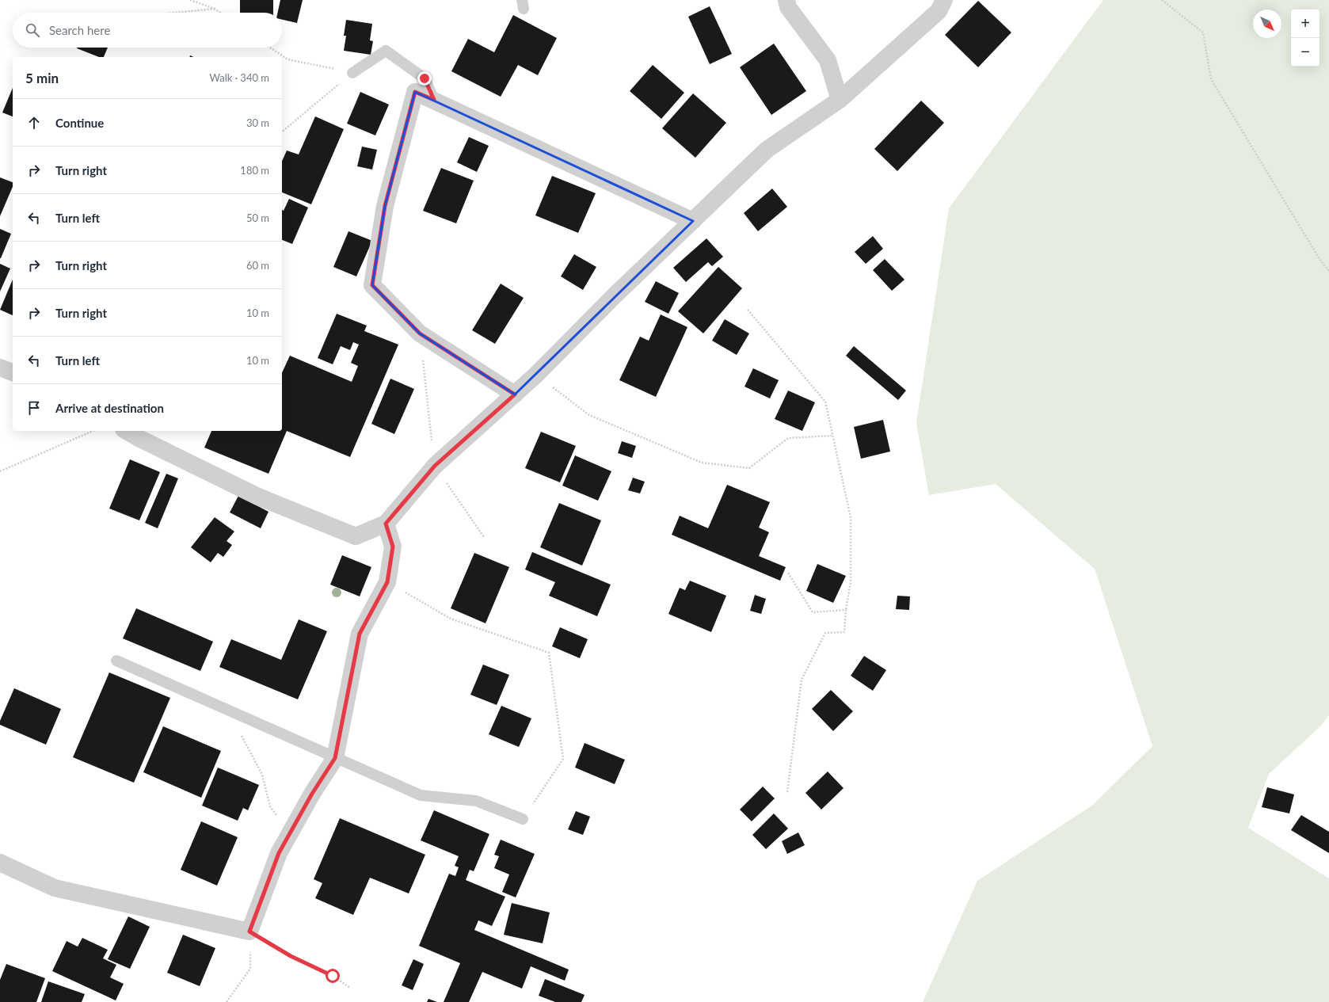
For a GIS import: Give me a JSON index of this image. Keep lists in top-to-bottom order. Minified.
{"north":"bottom right","page":{"map_buttons":["+","−"],"search":"Search here","heading":["5 min","Walk · 340 m"],"list":[["Continue","30 m"],["Turn right","180 m"],["Turn left","50 m"],["Turn right","60 m"],["Turn right","10 m"],["Turn left","10 m"],"Arrive at destination"]}}
